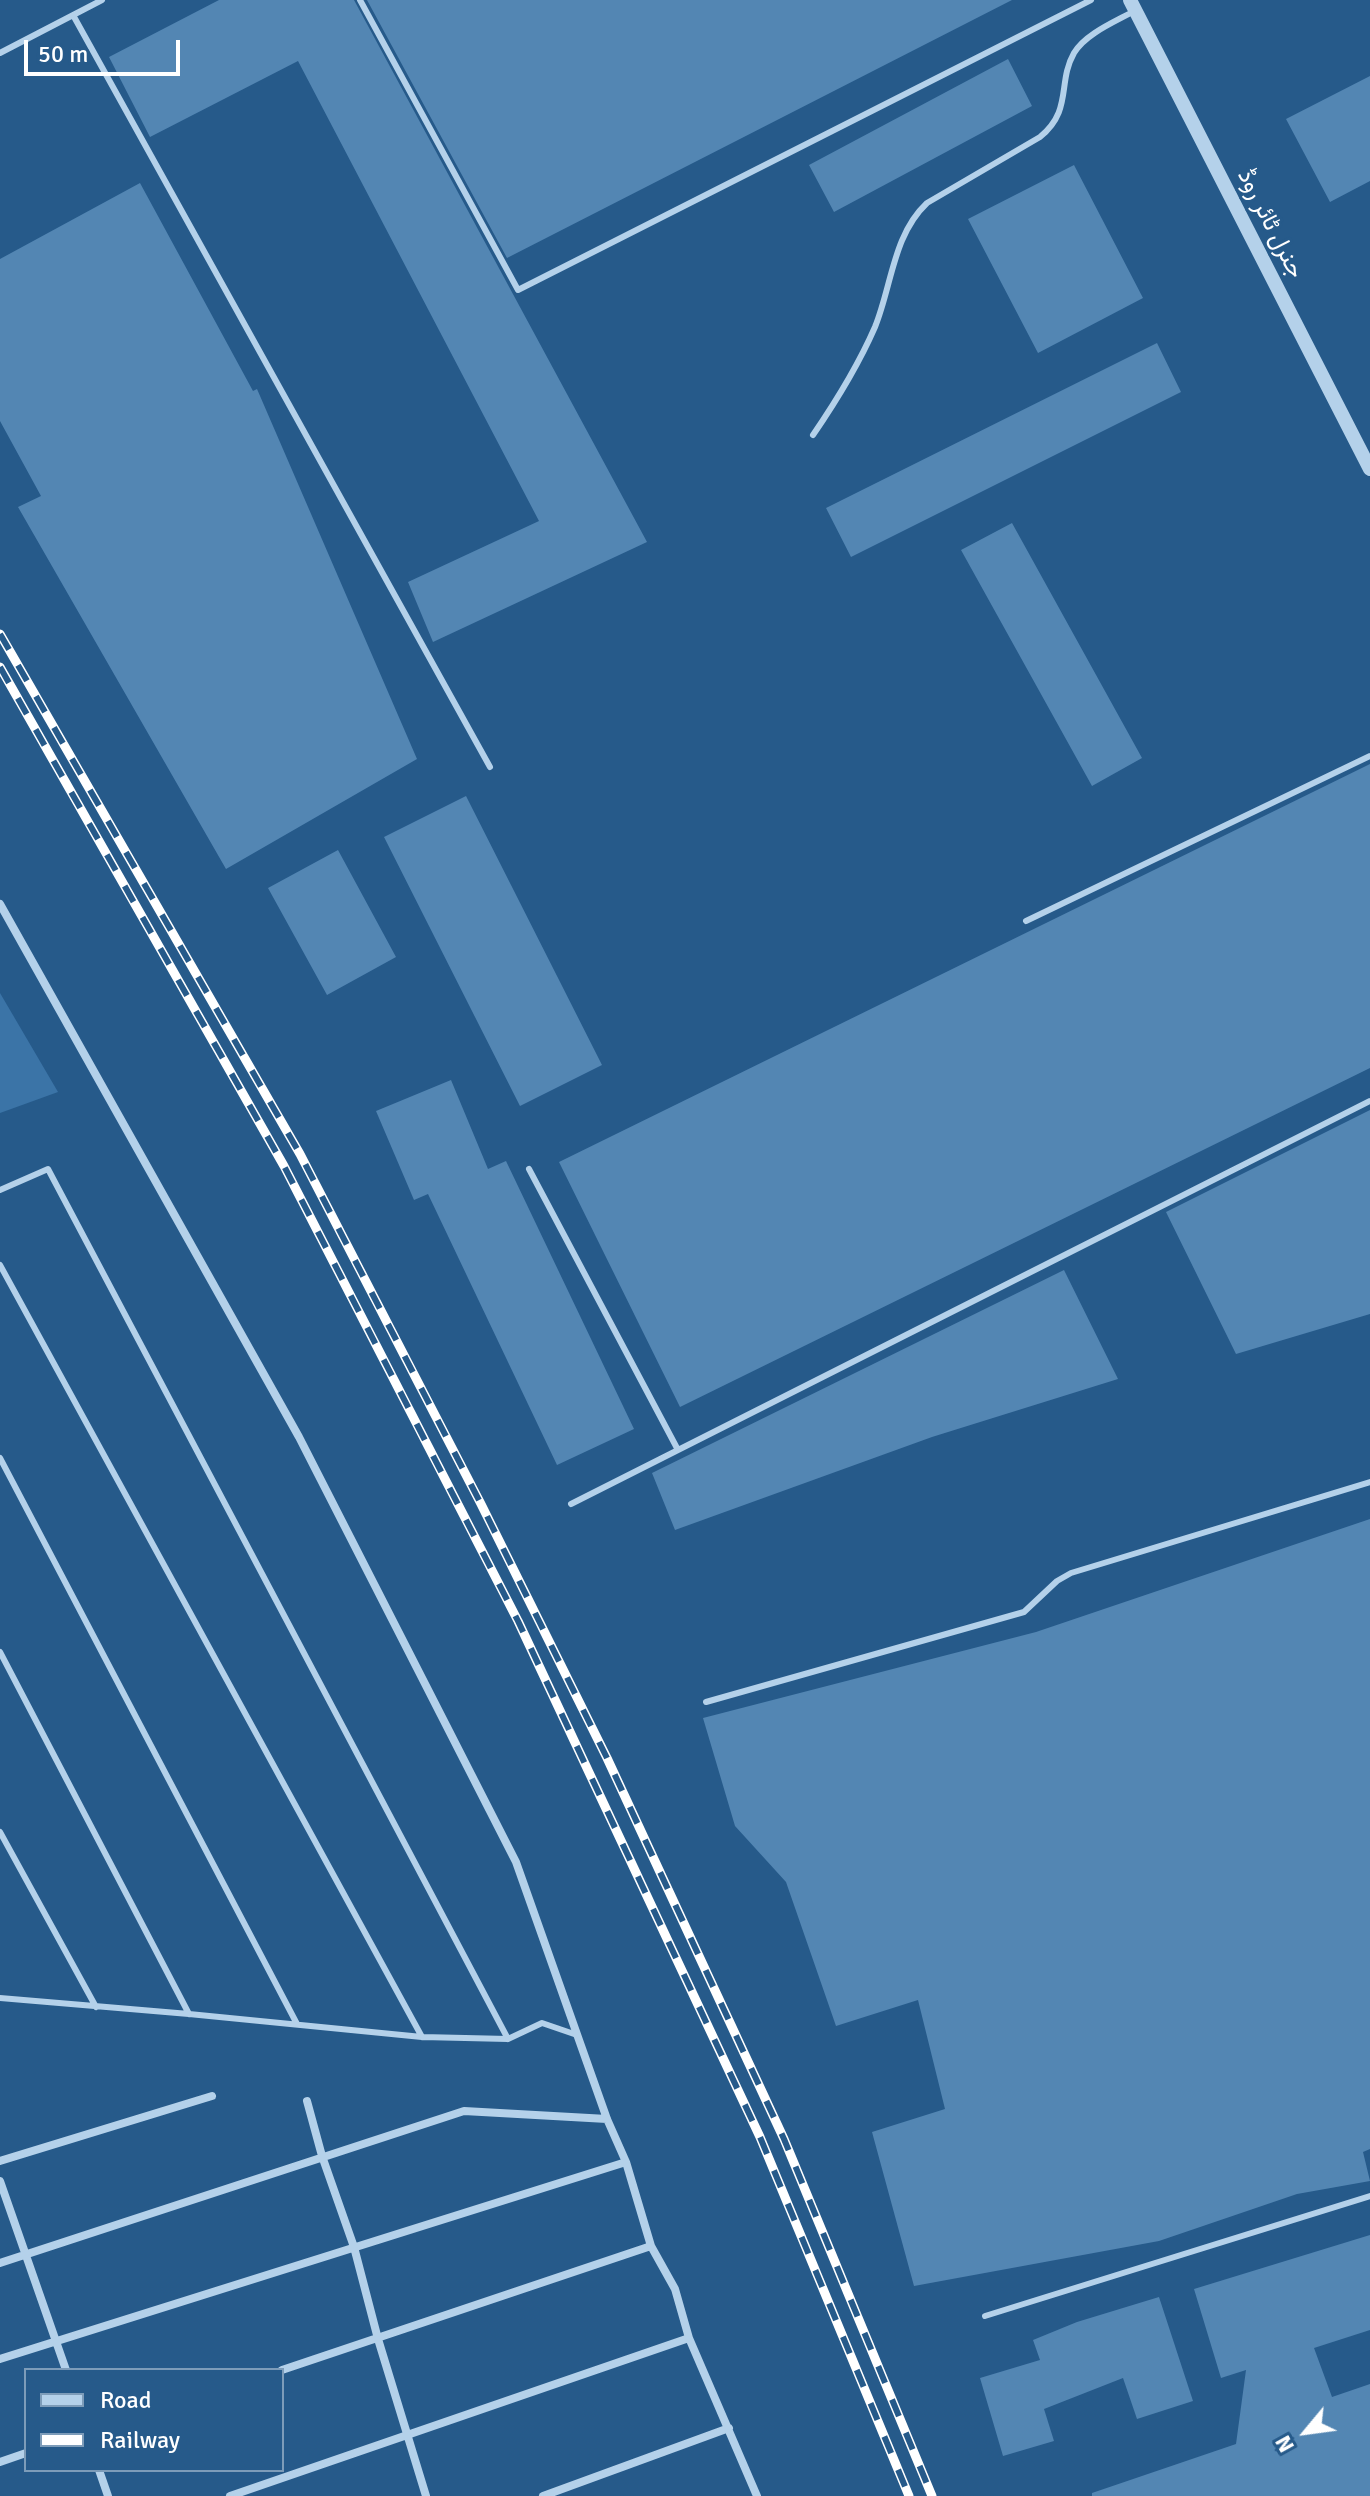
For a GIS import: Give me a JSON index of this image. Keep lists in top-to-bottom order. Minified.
{"streets":{"street":["جنرل ٹائر روڈ"]},"legend":["Road","Railway"],"scale_bar":"50 m","north":"bottom left"}
